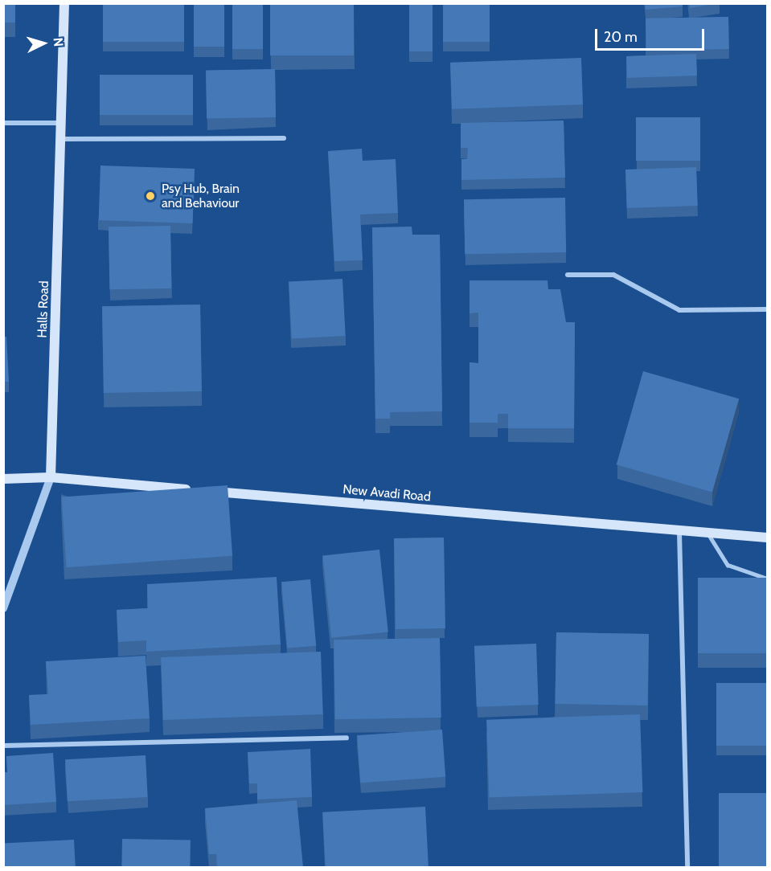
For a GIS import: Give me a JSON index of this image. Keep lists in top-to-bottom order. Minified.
{"streets":{"main road":["Halls Road","New Avadi Road"]},"crossings":[["Halls Road","New Avadi Road"]],"places":["Psy Hub, Brain and Behaviour"],"scale_bar":"20 m","north":"right"}
